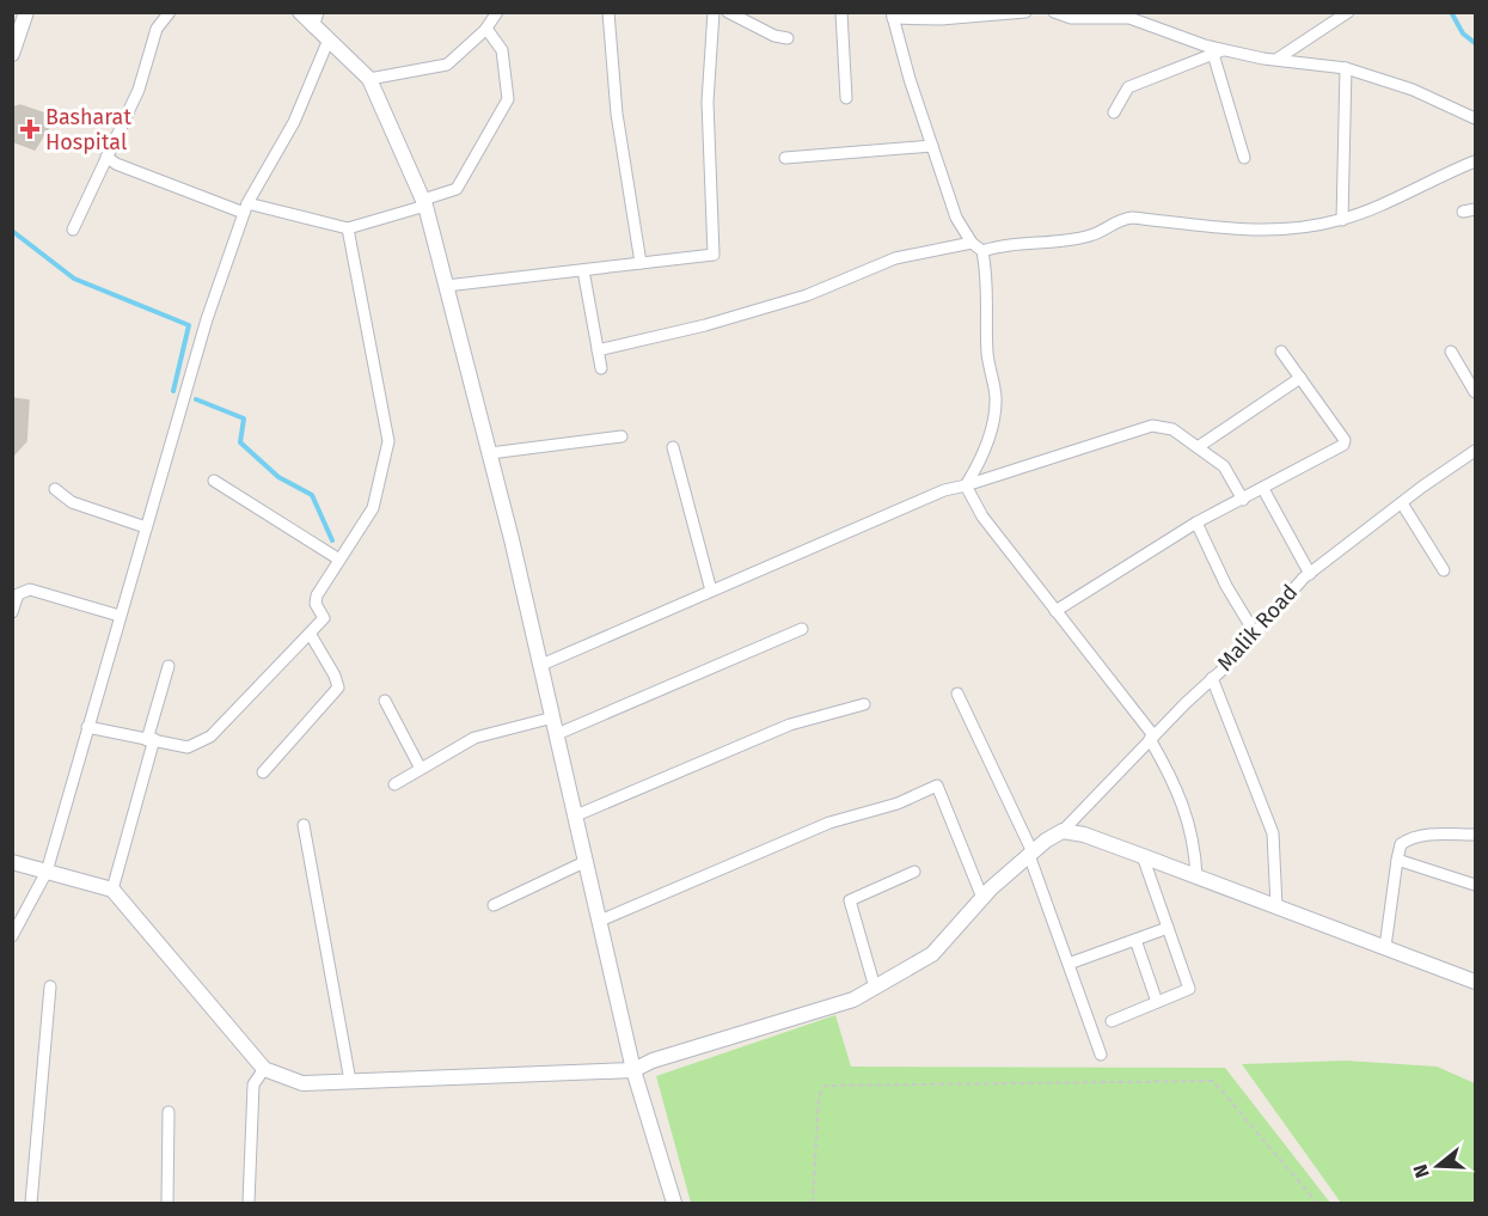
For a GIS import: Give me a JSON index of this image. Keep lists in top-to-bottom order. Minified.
{"streets":{"street":["Malik Road"]},"places":{"health":["Basharat Hospital"]},"north":"left"}
